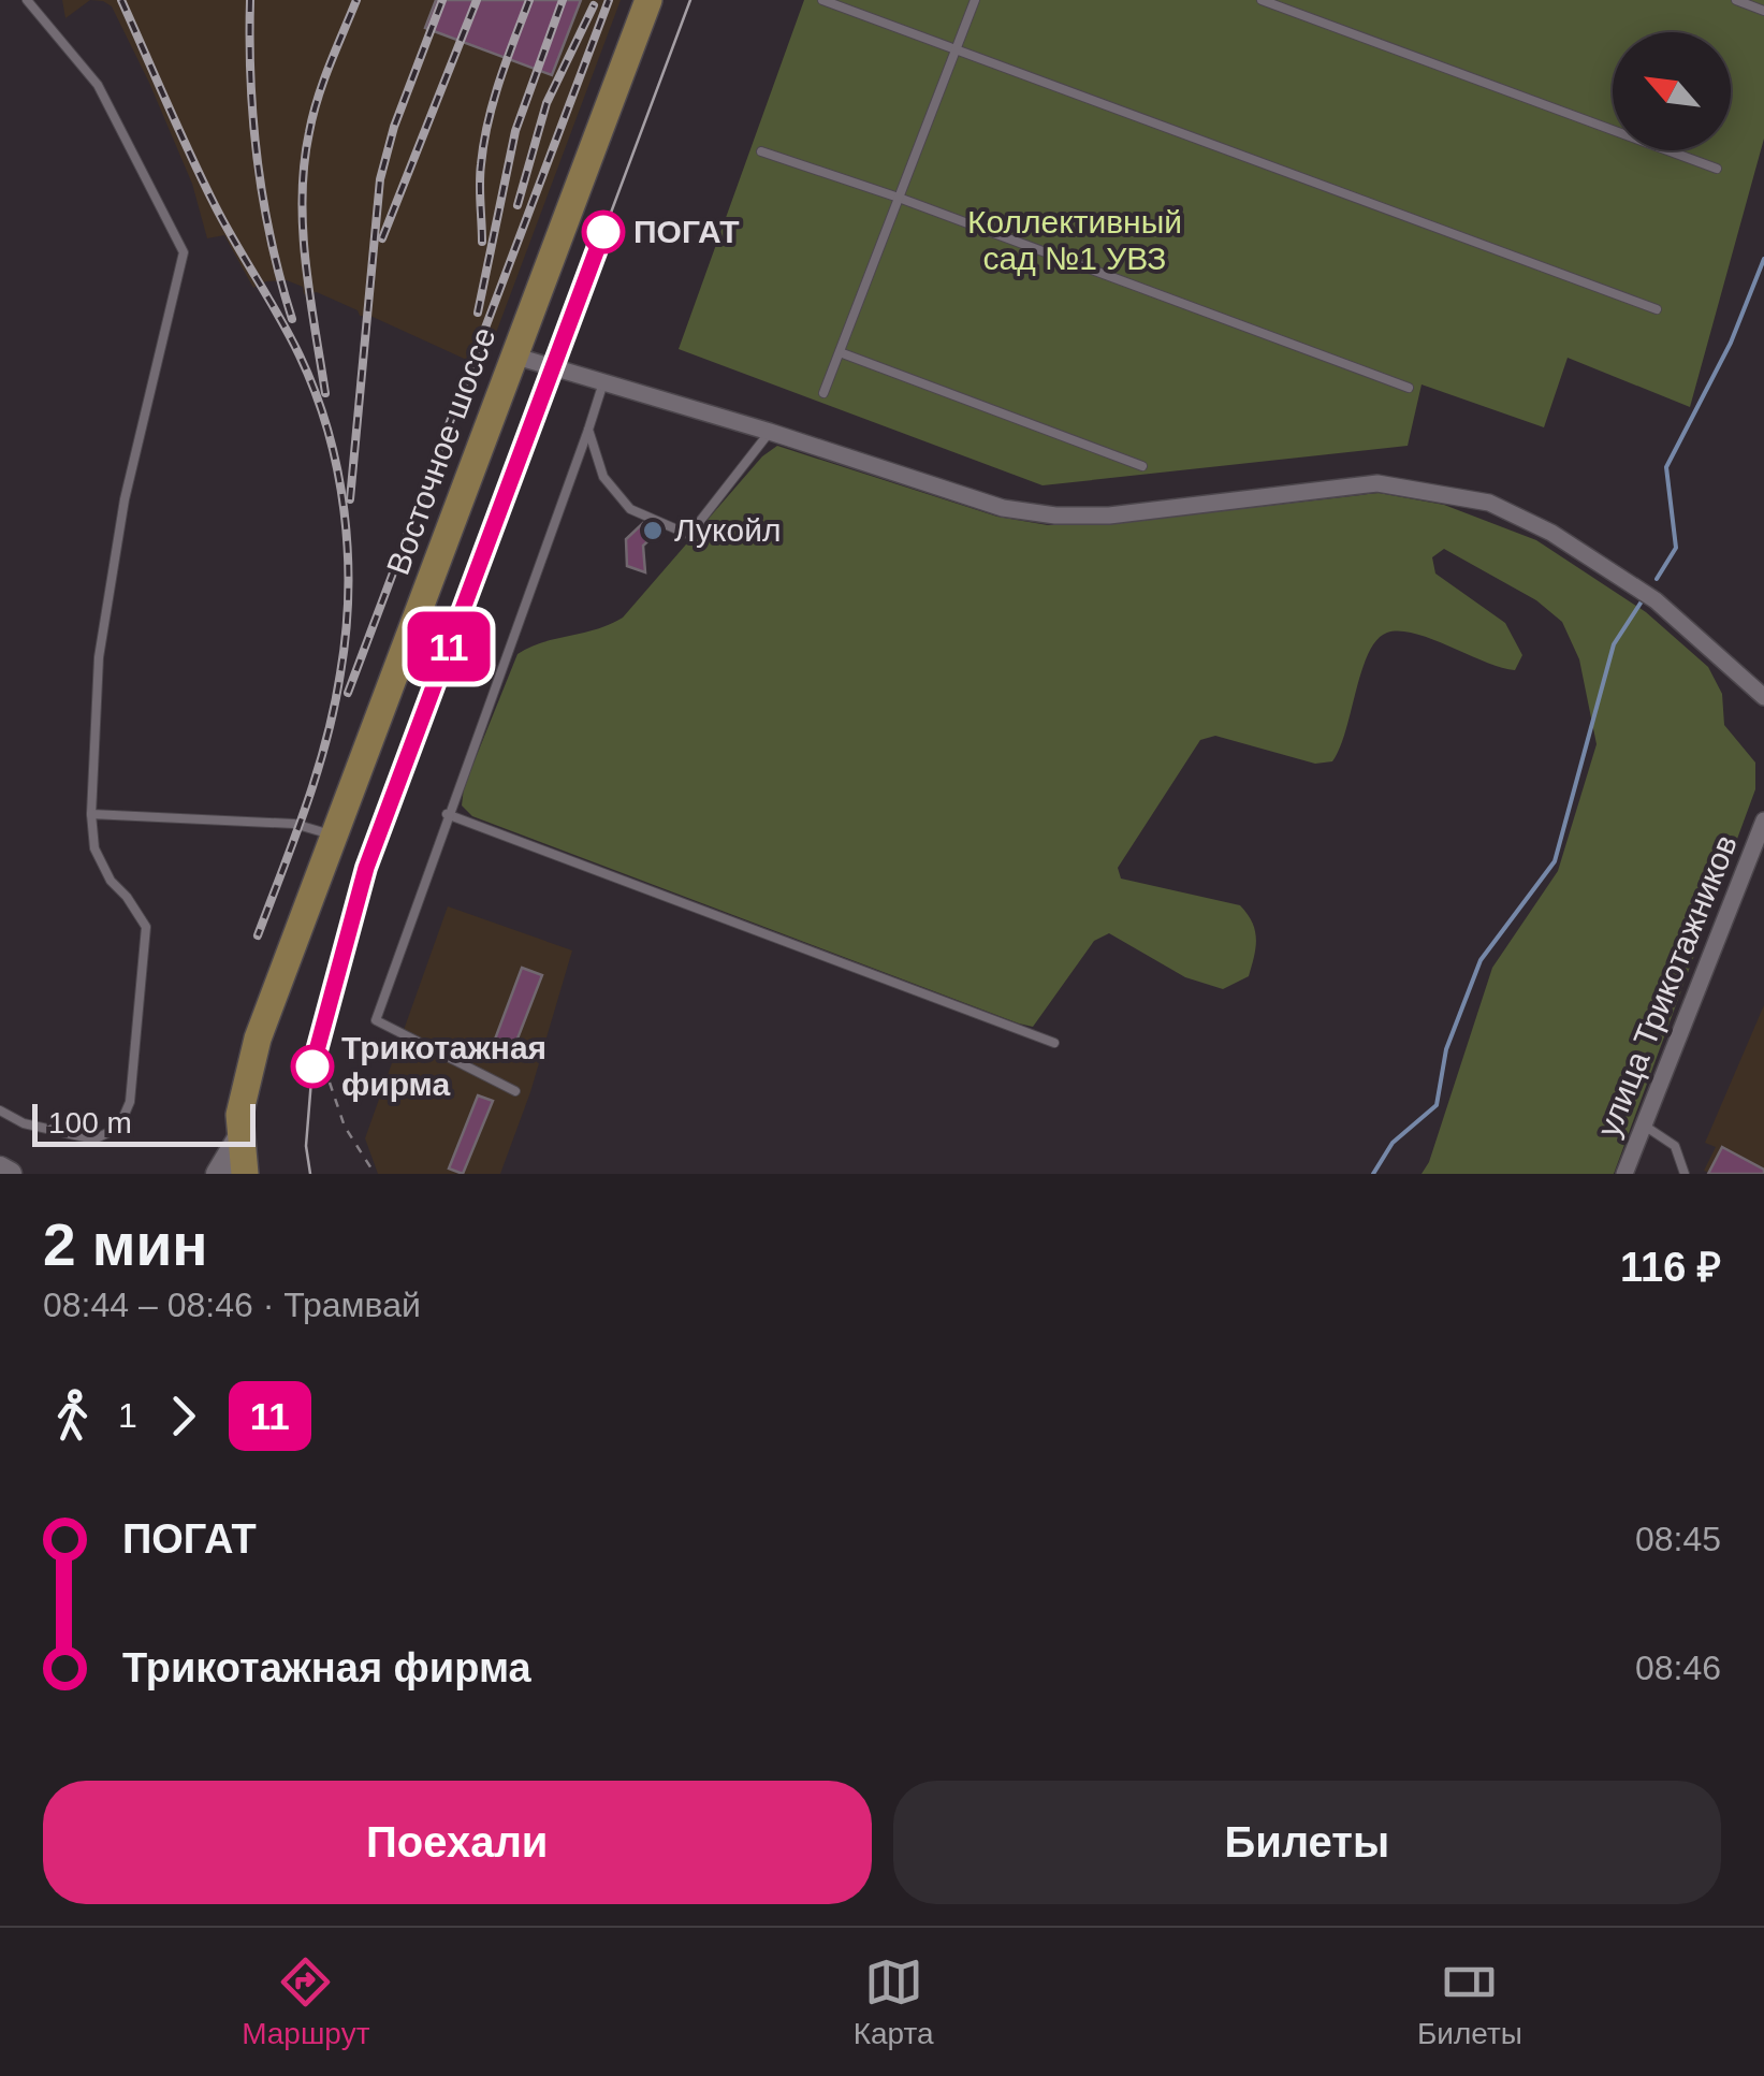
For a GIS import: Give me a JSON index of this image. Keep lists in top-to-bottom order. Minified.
{"streets":{"main road":["Восточное шоссе"],"street":["улица Трикотажников"]},"parks":["Коллективный сад №1 УВЗ"],"places":["ПОГАТ","Лукойл","Трикотажная фирма"],"lines":["tram line 11"],"scale_bar":"100 m","north":"top left","page":{"on_map":"11","scale":"100 m","heading":["2 мин","08:44 – 08:46 · Трамвай","116 ₽"],"legs":["1","11"],"list":[{"name":"ПОГАТ","value":"08:45"},{"name":"Трикотажная фирма","value":"08:46"}],"buttons":["Поехали","Билеты"],"tabs":["Маршрут","Карта","Билеты"]}}
